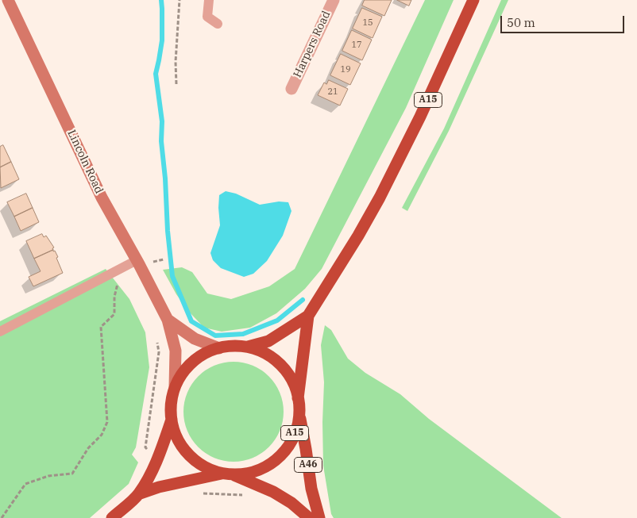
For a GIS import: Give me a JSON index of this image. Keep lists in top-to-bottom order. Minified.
{"streets":{"highway":["A15","A46"],"main road":["Lincoln Road"],"street":["Harpers Road"]},"crossings":[["A15","Lincoln Road"],["A15","A46"],["Lincoln Road","A46"]],"house_numbers":["15","17","19","21"],"scale_bar":"50 m"}
